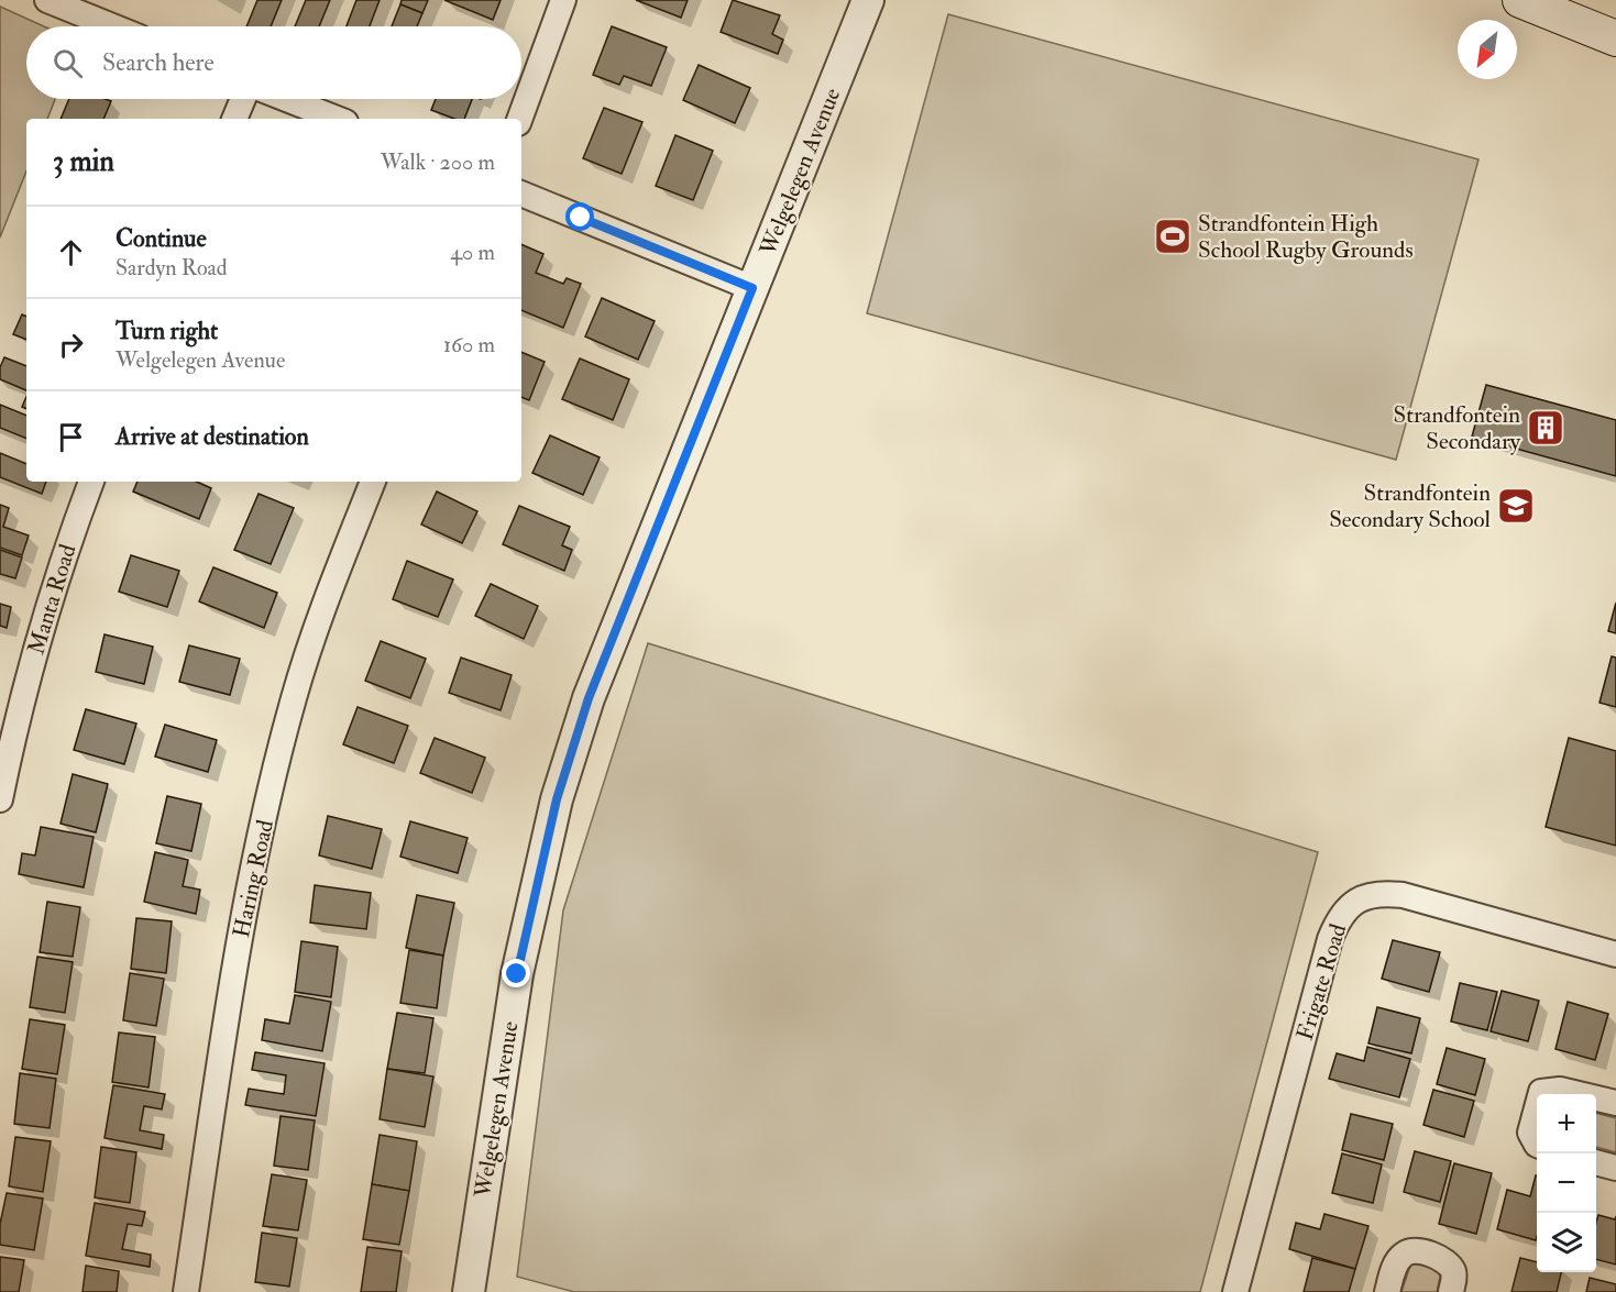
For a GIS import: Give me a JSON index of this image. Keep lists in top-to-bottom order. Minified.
{"streets":{"street":["Welgelegen Avenue","Manta Road","Haring Road","Frigate Road"]},"places":{"sports":["Strandfontein High School Rugby Grounds"],"building":["Strandfontein Secondary"],"school or university":["Strandfontein Secondary School"]},"north":"bottom left","page":{"search":"Search here","heading":["3 min","Walk · 200 m"],"list":[["Continue","Sardyn Road","40 m"],["Turn right","Welgelegen Avenue","160 m"],"Arrive at destination"],"map_buttons":["+","−"]}}
